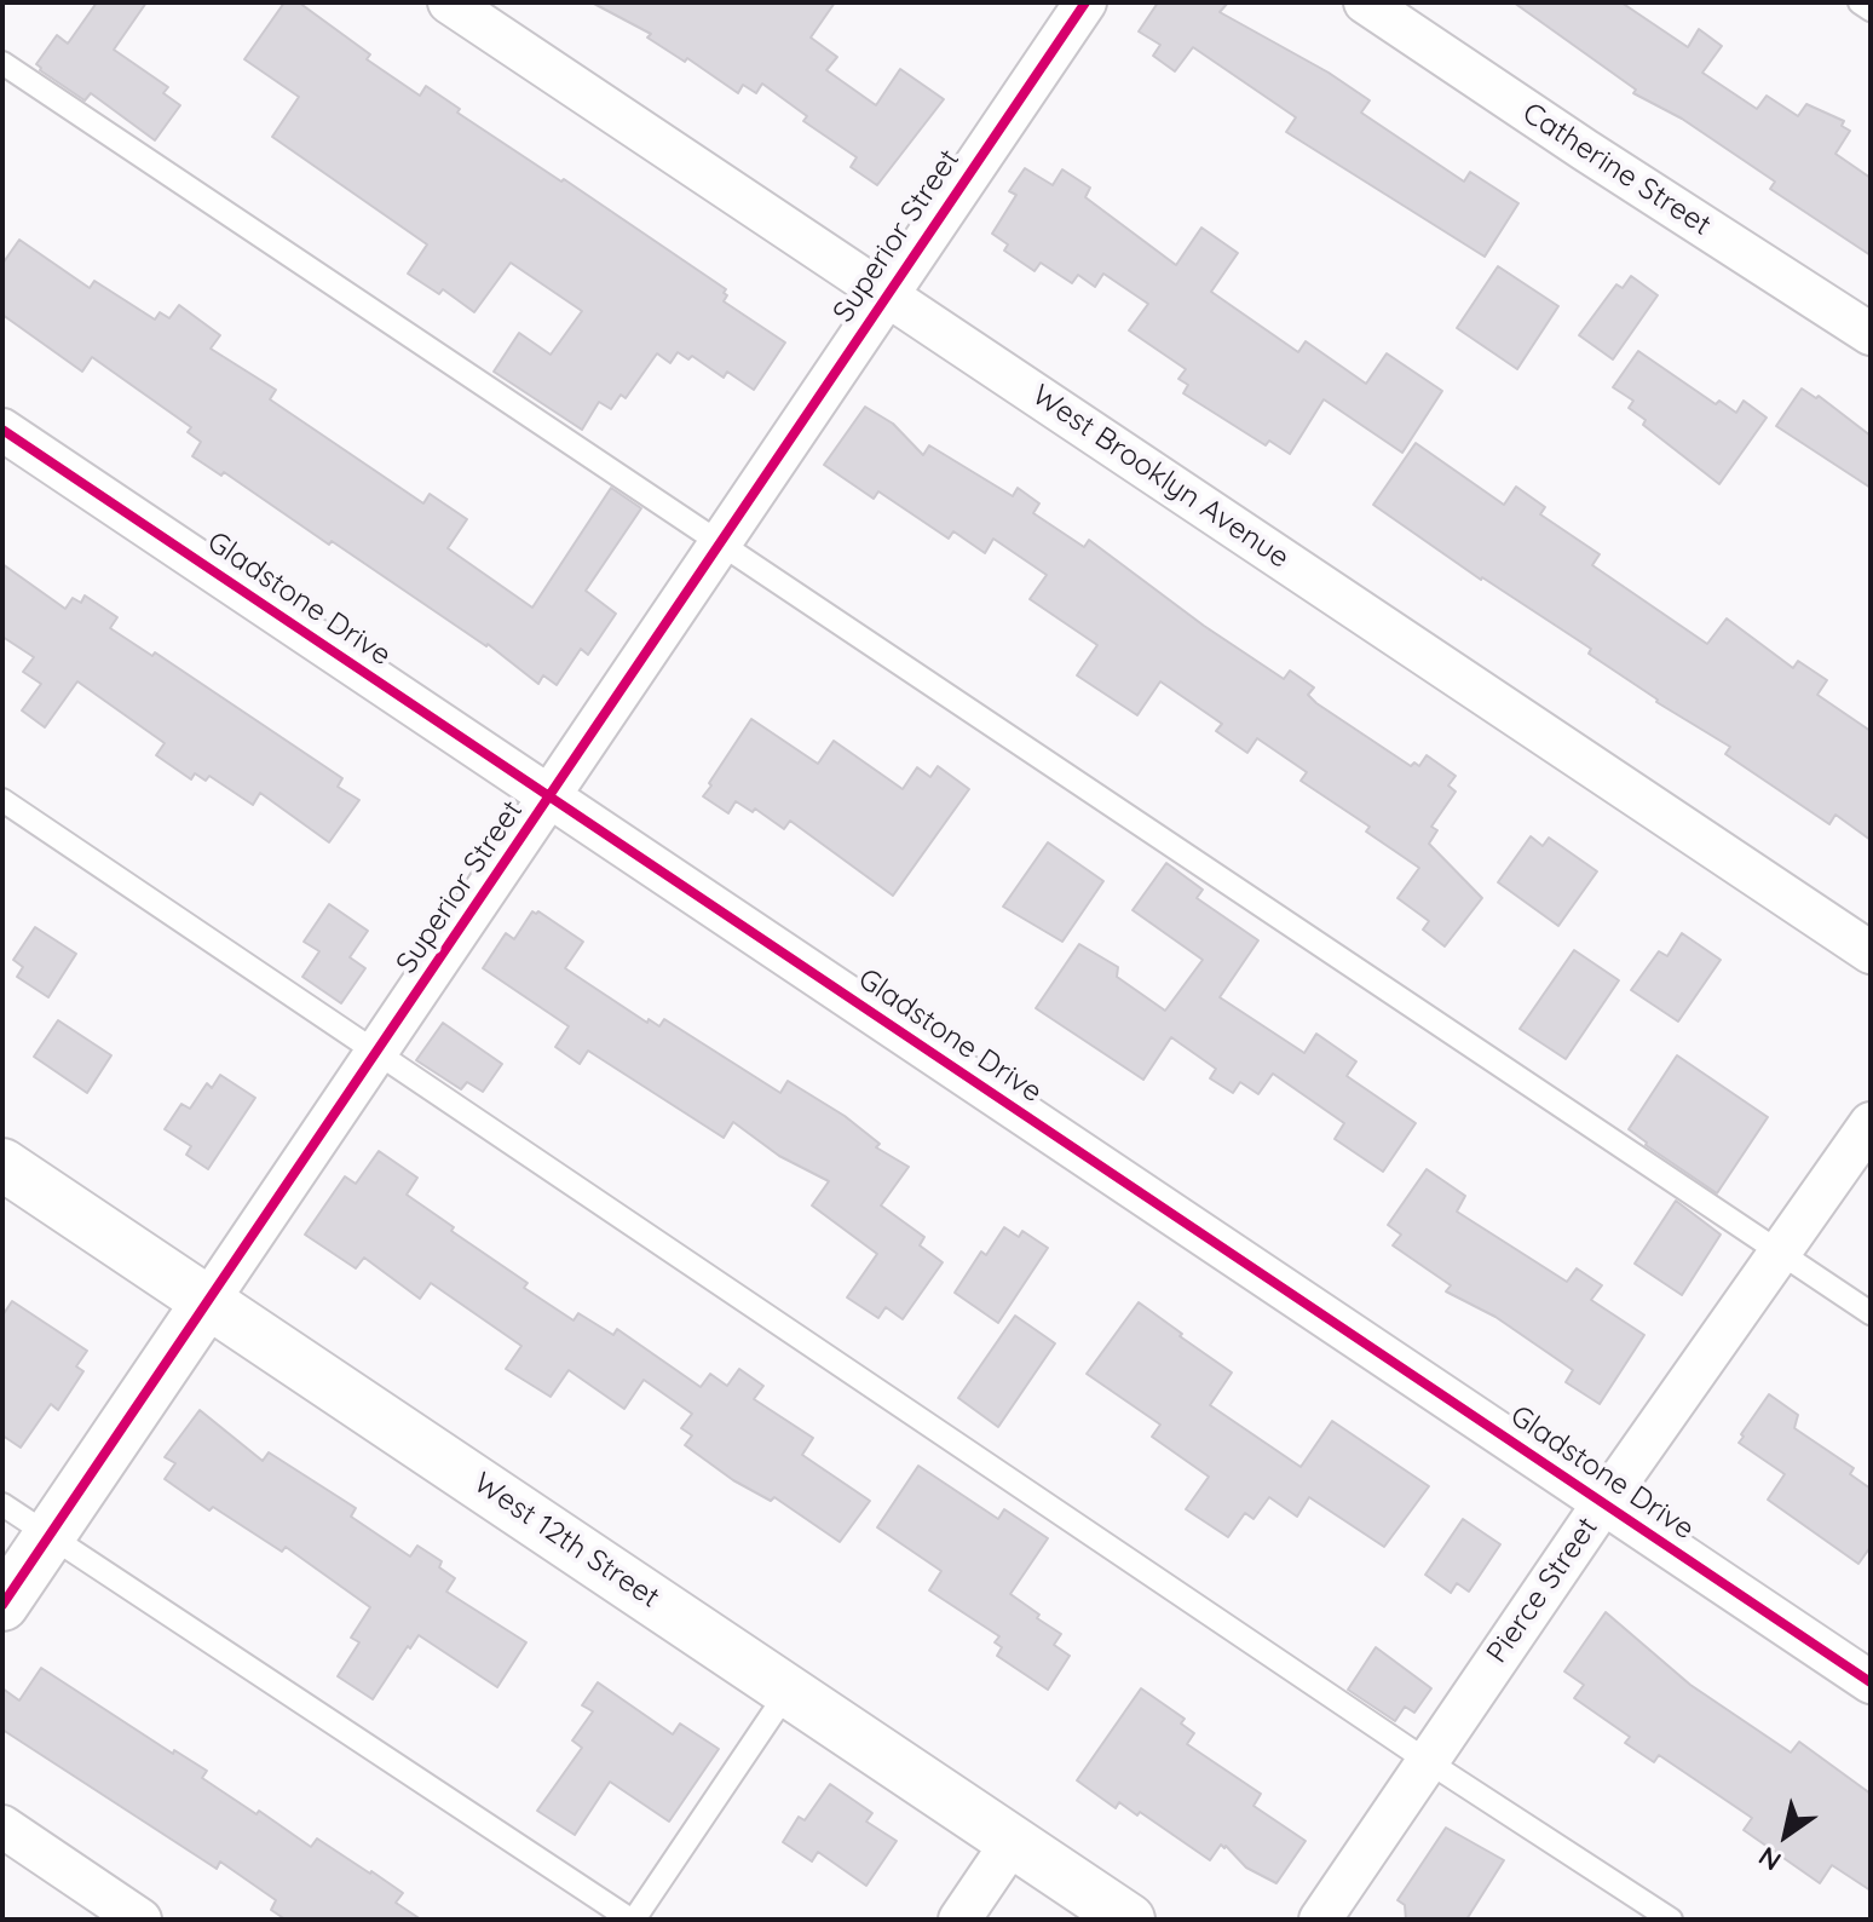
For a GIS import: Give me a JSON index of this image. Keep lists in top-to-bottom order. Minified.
{"streets":{"street":["Catherine Street","Superior Street","West Brooklyn Avenue","Gladstone Drive","West 12th Street","Pierce Street"]},"crossings":[["Superior Street","West Brooklyn Avenue"],["Superior Street","Gladstone Drive"],["Superior Street","West 12th Street"],["Gladstone Drive","Pierce Street"]],"north":"bottom left"}
